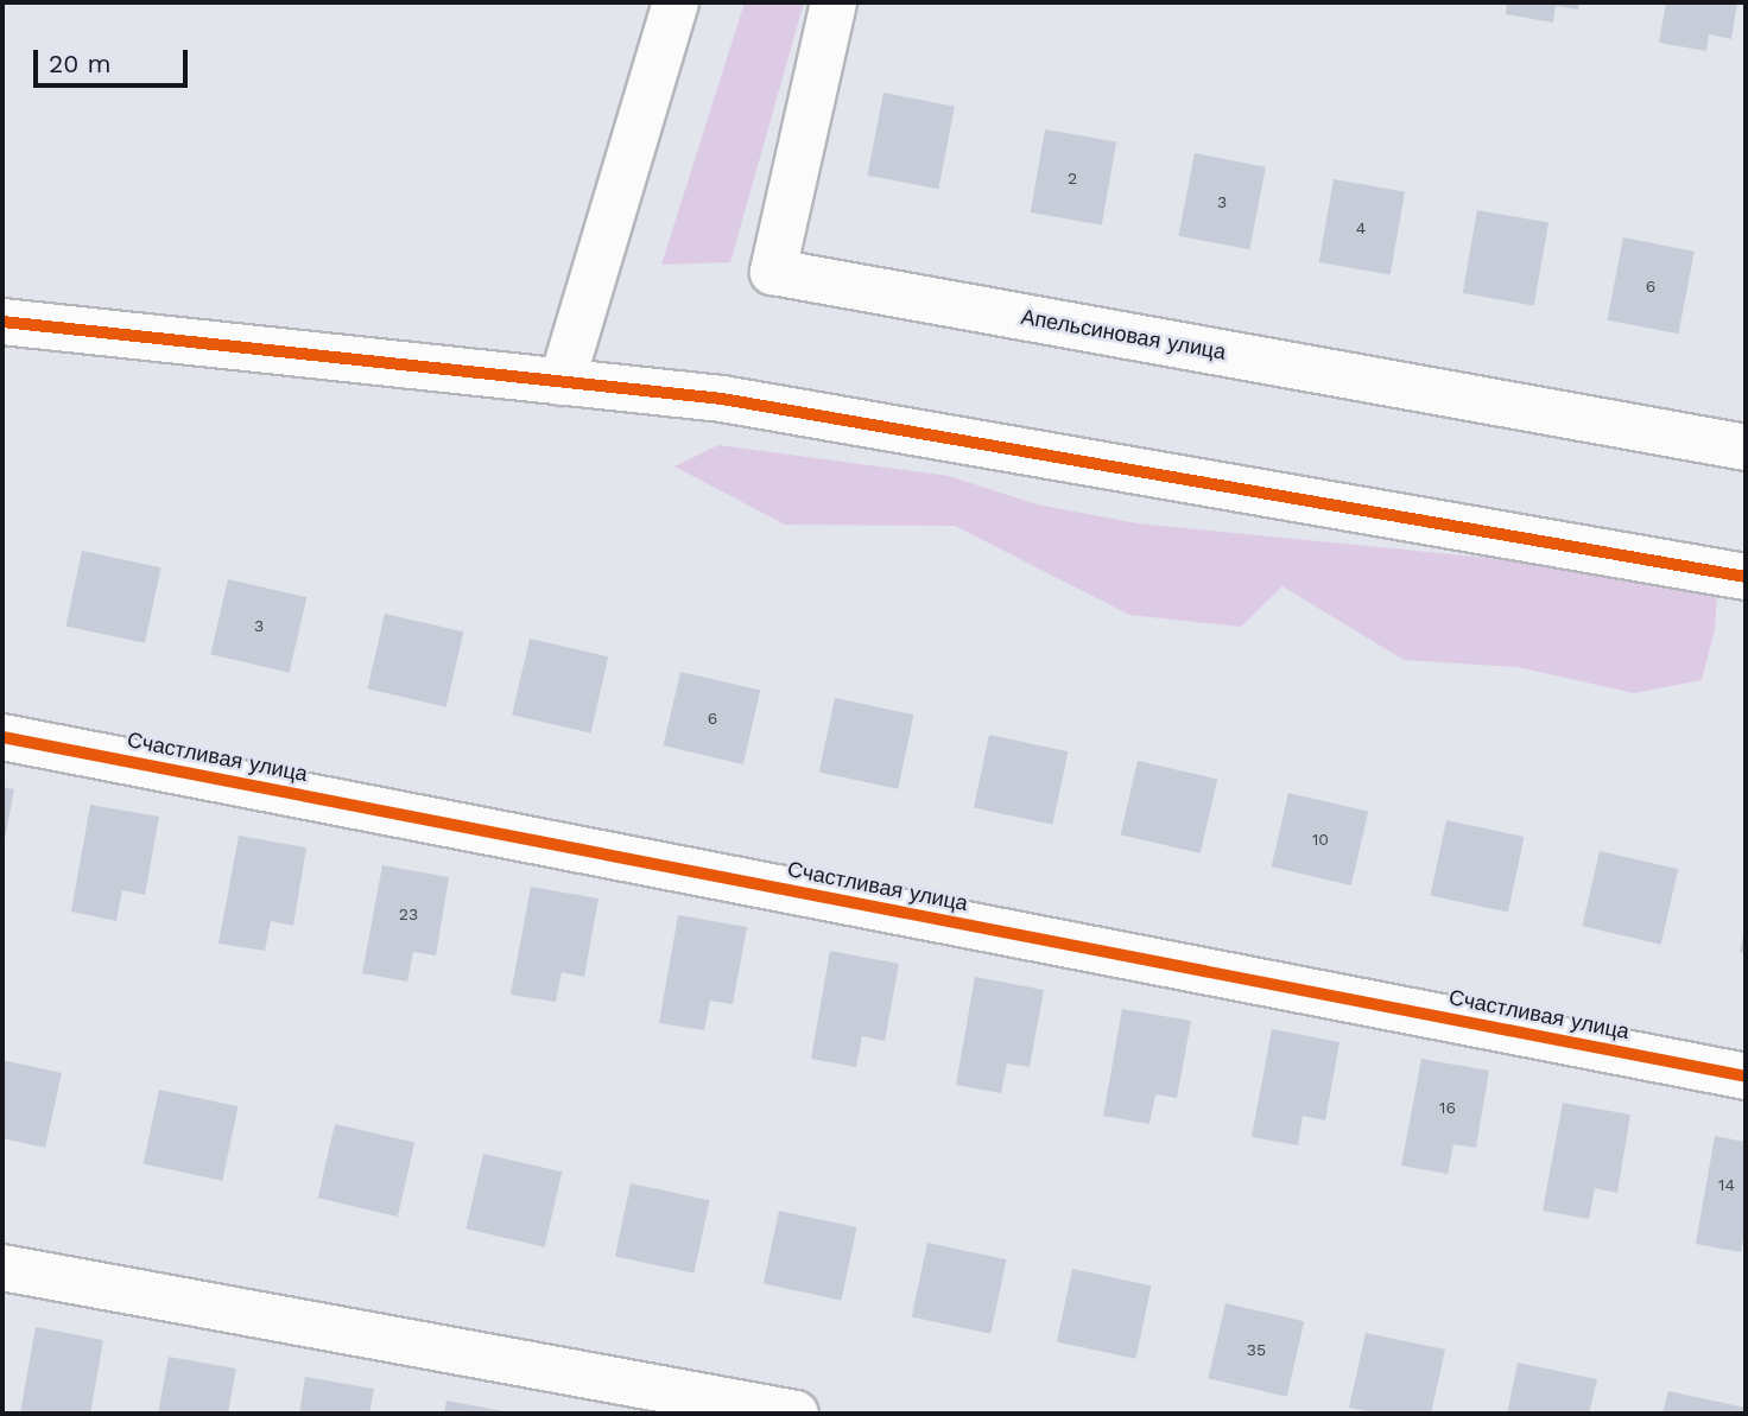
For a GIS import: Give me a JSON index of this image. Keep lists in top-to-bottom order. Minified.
{"streets":{"street":["Апельсиновая улица","Счастливая улица"]},"house_numbers":["2","3","4","6","3","6","10","23","16","14","35"],"scale_bar":"20 m"}
